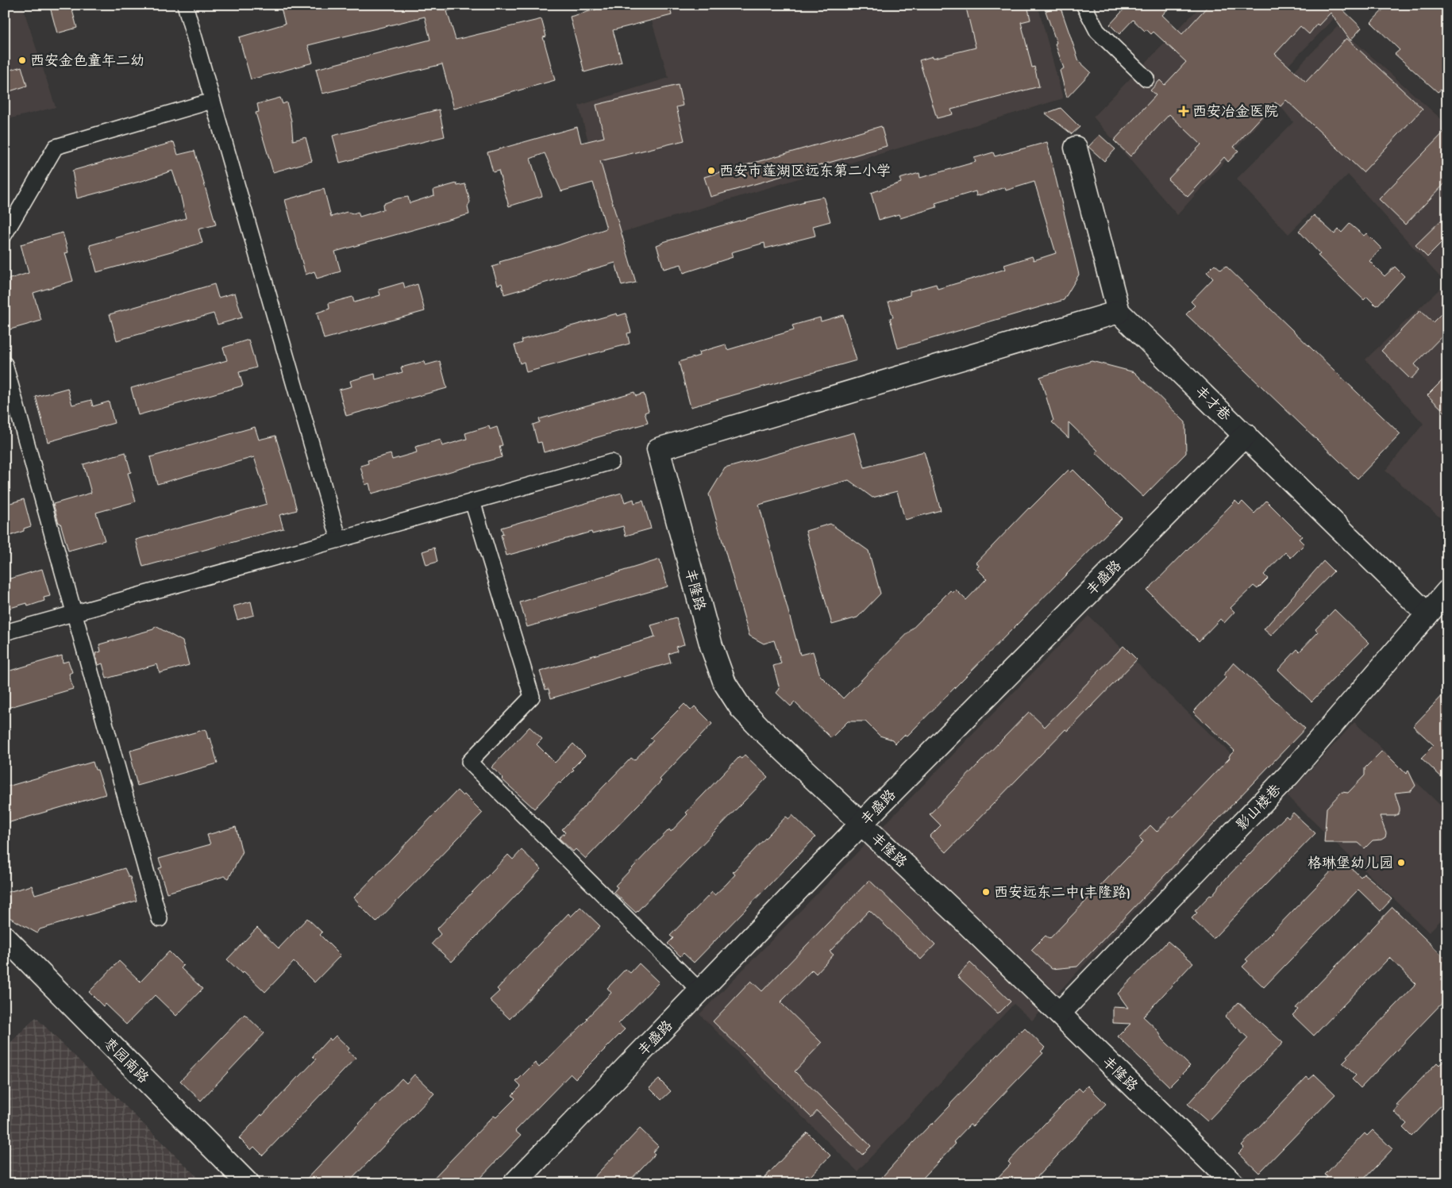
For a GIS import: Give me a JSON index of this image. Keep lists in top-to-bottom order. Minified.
{"streets":{"street":["丰才巷","丰盛路","丰隆路","影山楼巷","枣园南路"]},"crossings":[["丰才巷","丰盛路"],["丰才巷","丰隆路"],["丰才巷","影山楼巷"],["丰盛路","丰隆路"],["丰隆路","影山楼巷"]],"places":{"other":["西安金色童年二幼","西安市莲湖区远东第二小学","格琳堡幼儿园","西安远东二中(丰隆路)"],"health":["西安冶金医院"]}}
